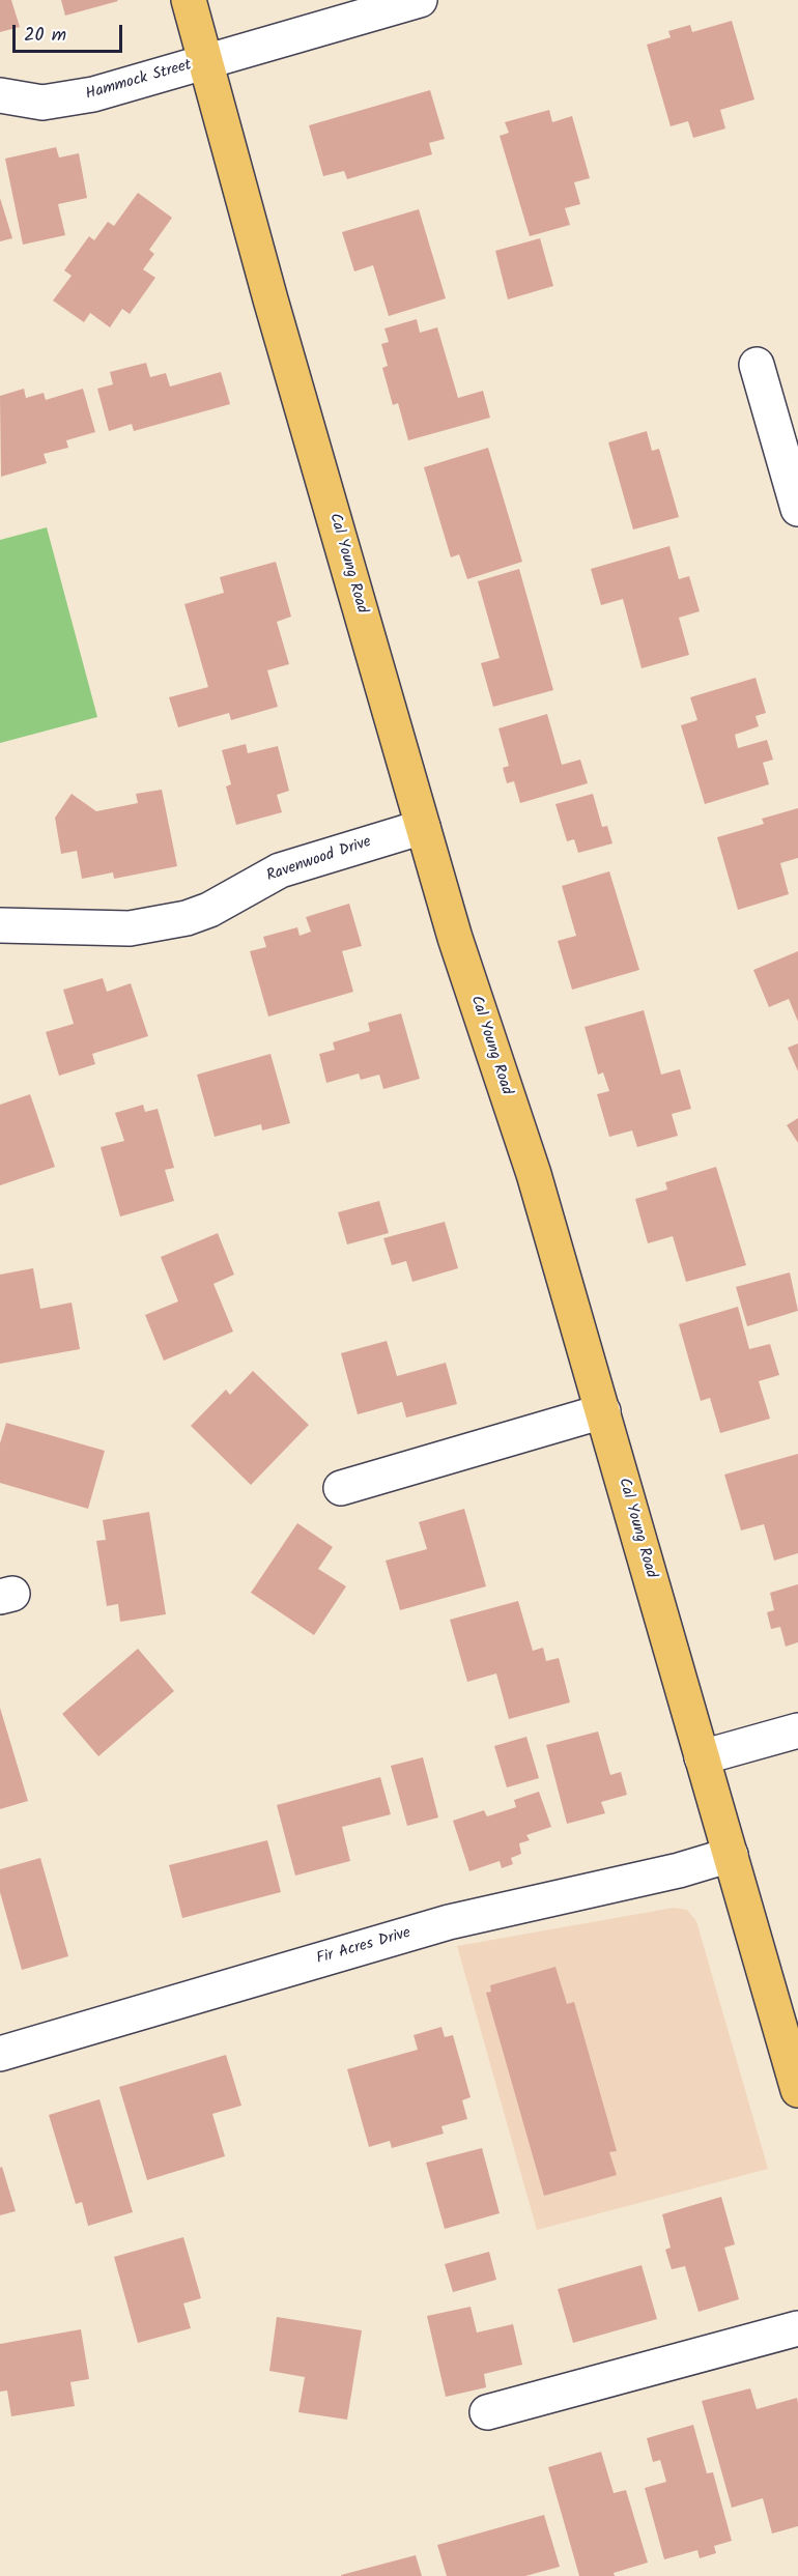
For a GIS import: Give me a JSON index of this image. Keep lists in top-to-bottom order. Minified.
{"streets":{"main road":["Cal Young Road"],"street":["Hammock Street","Ravenwood Drive","Fir Acres Drive"]},"crossings":[["Hammock Street","Cal Young Road"],["Cal Young Road","Ravenwood Drive"],["Cal Young Road","Fir Acres Drive"]],"scale_bar":"20 m"}
